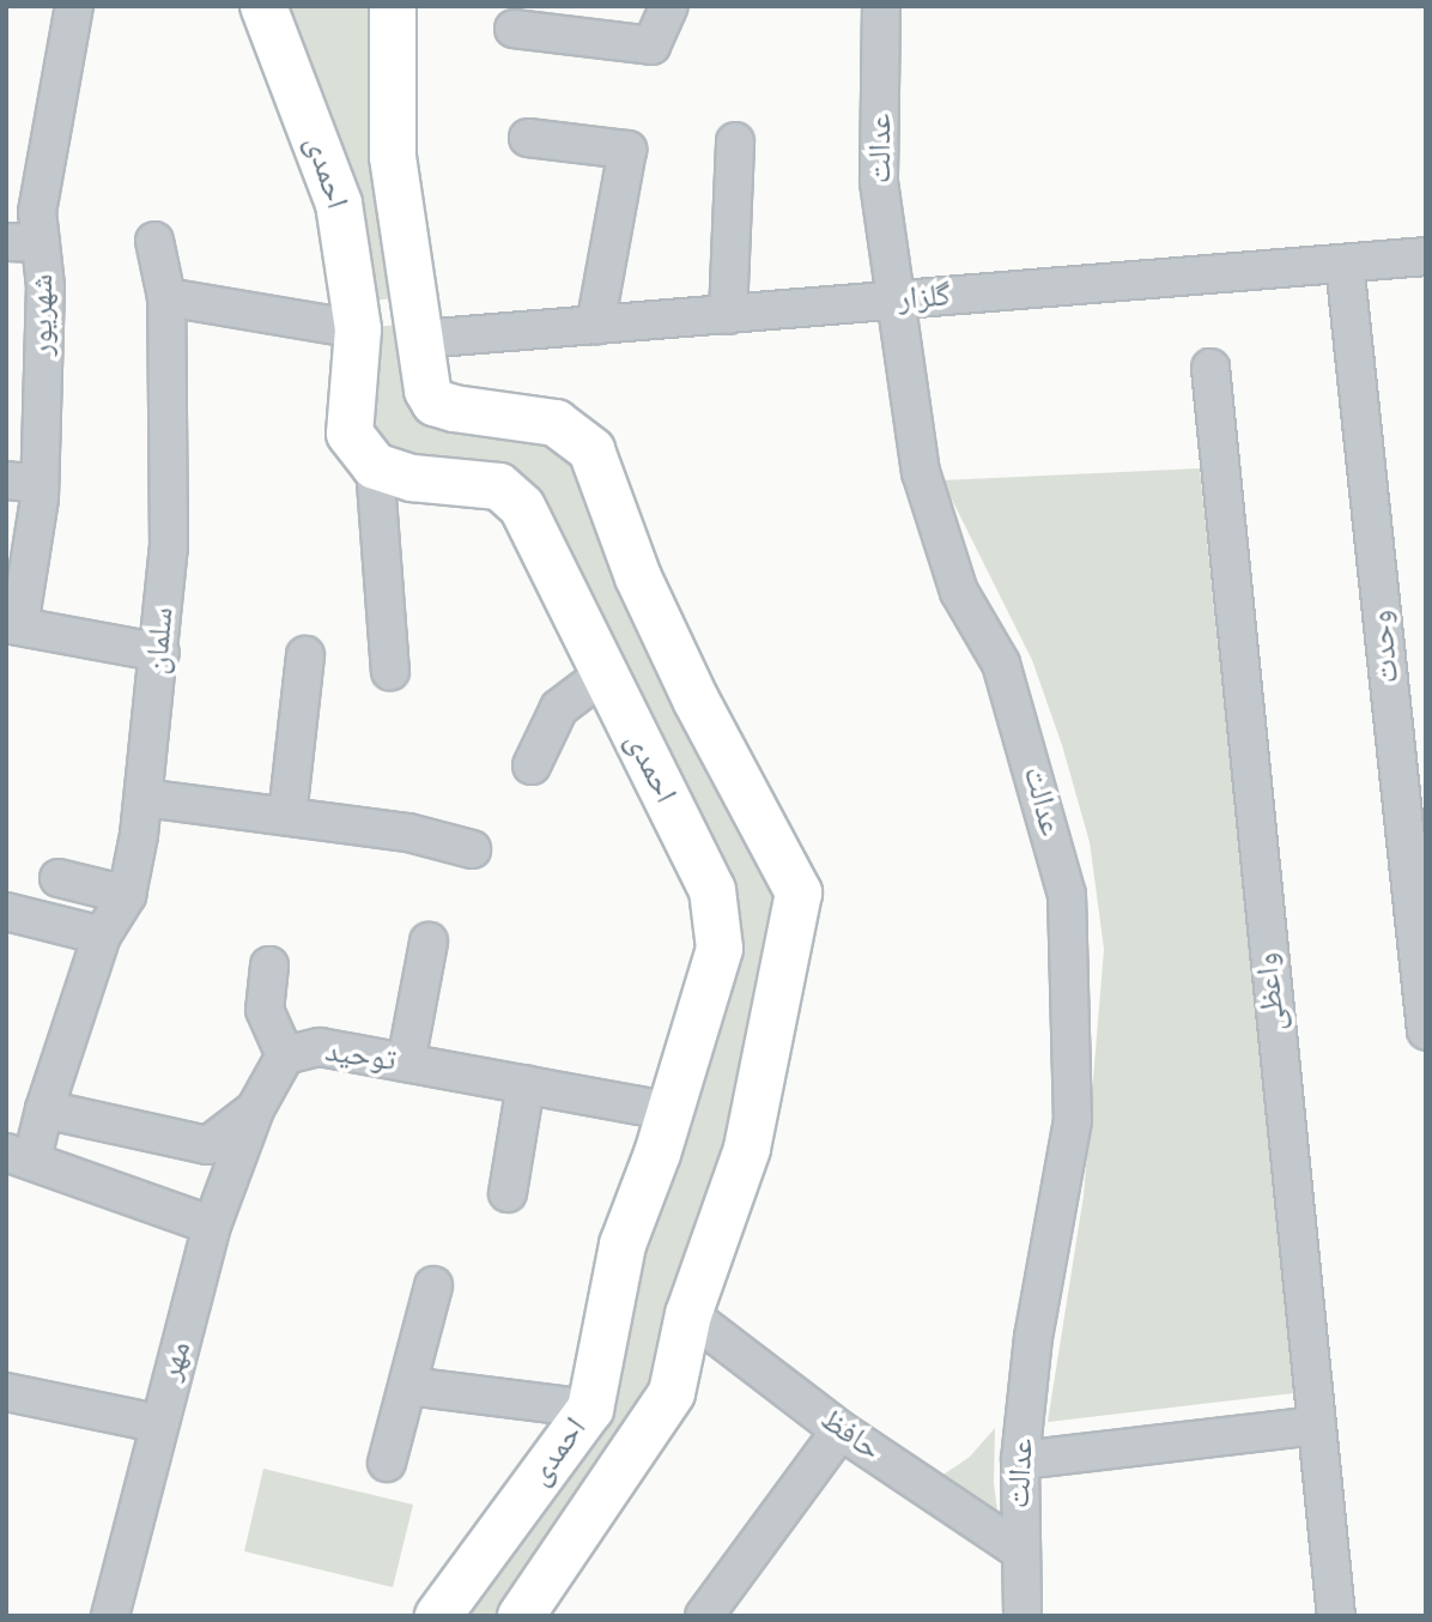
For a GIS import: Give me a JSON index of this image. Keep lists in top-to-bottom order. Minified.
{"streets":{"street":["عدالت","احمدی","گلزار","شهریور","سلمان","وحدت","واعظی","توحید","مهر","حافظ"]},"crossings":[["عدالت","گلزار"],["عدالت","حافظ"],["احمدی","گلزار"],["احمدی","توحید"],["احمدی","حافظ"],["گلزار","وحدت"],["سلمان","توحید"],["توحید","مهر"]]}
